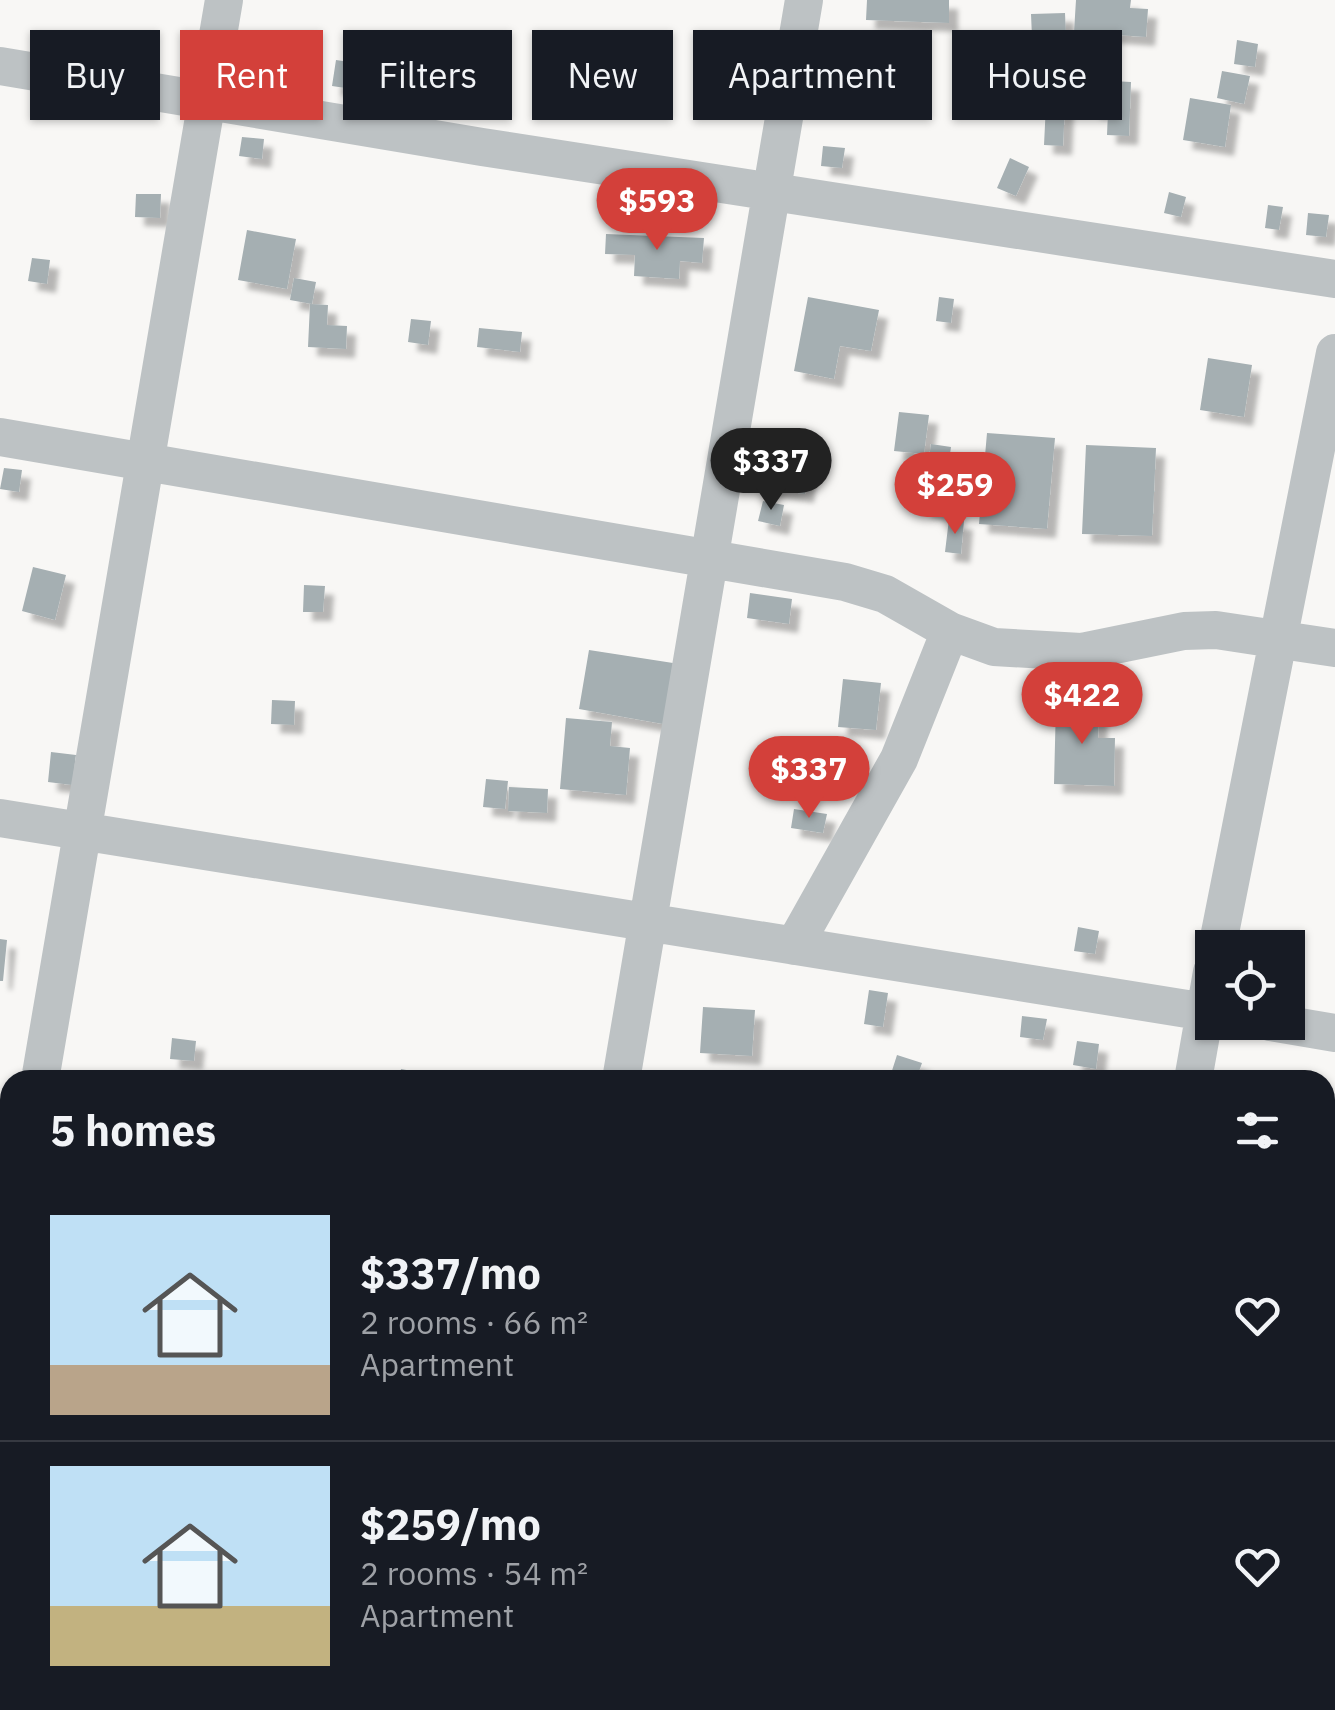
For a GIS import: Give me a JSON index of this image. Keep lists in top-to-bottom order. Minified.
{"page":{"chip":["Buy","Rent","Filters","New","Apartment","House"],"price":["$593","$337","$259","$422","$337"],"heading":"5 homes","list":[{"name":"$337/mo","note":"2 rooms · 66 m² · Apartment"},{"name":"$259/mo","note":"2 rooms · 54 m² · Apartment"}]}}
